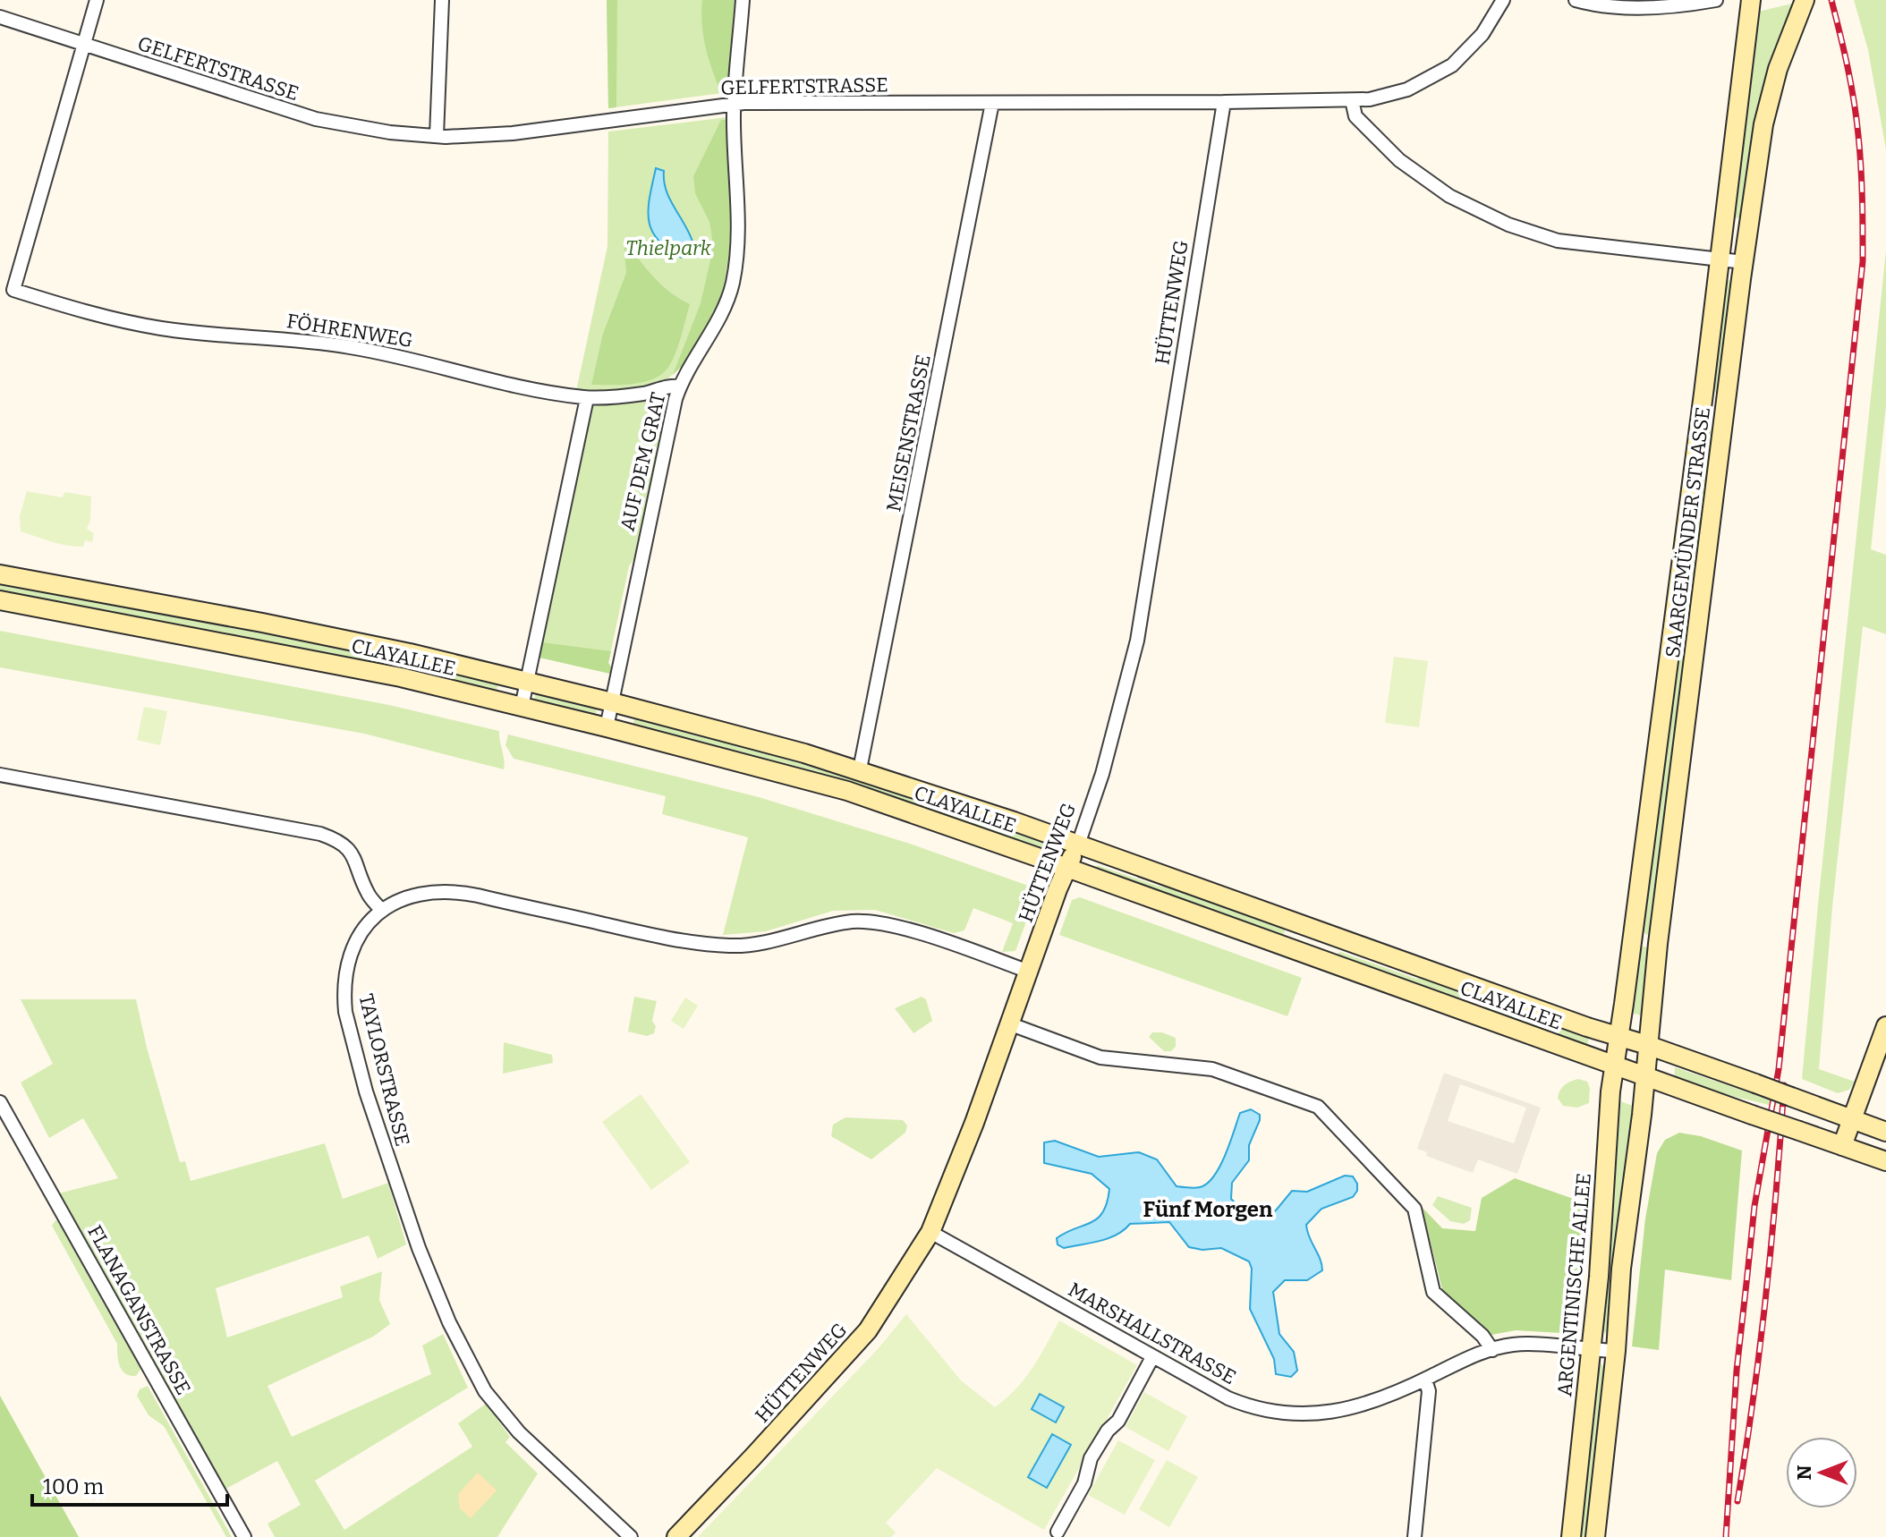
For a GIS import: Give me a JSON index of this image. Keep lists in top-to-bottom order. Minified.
{"streets":{"main road":["HÜTTENWEG","SAARGEMÜNDER STRASSE","CLAYALLEE","ARGENTINISCHE ALLEE"],"street":["GELFERTSTRASSE","FÖHRENWEG","MEISENSTRASSE","AUF DEM GRAT","TAYLORSTRASSE","FLANAGANSTRASSE","MARSHALLSTRASSE"]},"crossings":[["GELFERTSTRASSE","HÜTTENWEG"],["GELFERTSTRASSE","FÖHRENWEG"],["GELFERTSTRASSE","MEISENSTRASSE"],["GELFERTSTRASSE","AUF DEM GRAT"],["HÜTTENWEG","CLAYALLEE"],["HÜTTENWEG","TAYLORSTRASSE"],["HÜTTENWEG","MARSHALLSTRASSE"],["FÖHRENWEG","AUF DEM GRAT"],["MEISENSTRASSE","CLAYALLEE"],["AUF DEM GRAT","CLAYALLEE"],["SAARGEMÜNDER STRASSE","CLAYALLEE"],["SAARGEMÜNDER STRASSE","ARGENTINISCHE ALLEE"],["CLAYALLEE","ARGENTINISCHE ALLEE"],["ARGENTINISCHE ALLEE","MARSHALLSTRASSE"]],"districts":["Fünf Morgen"],"parks":["Thielpark"],"scale_bar":"100 m","north":"left"}
